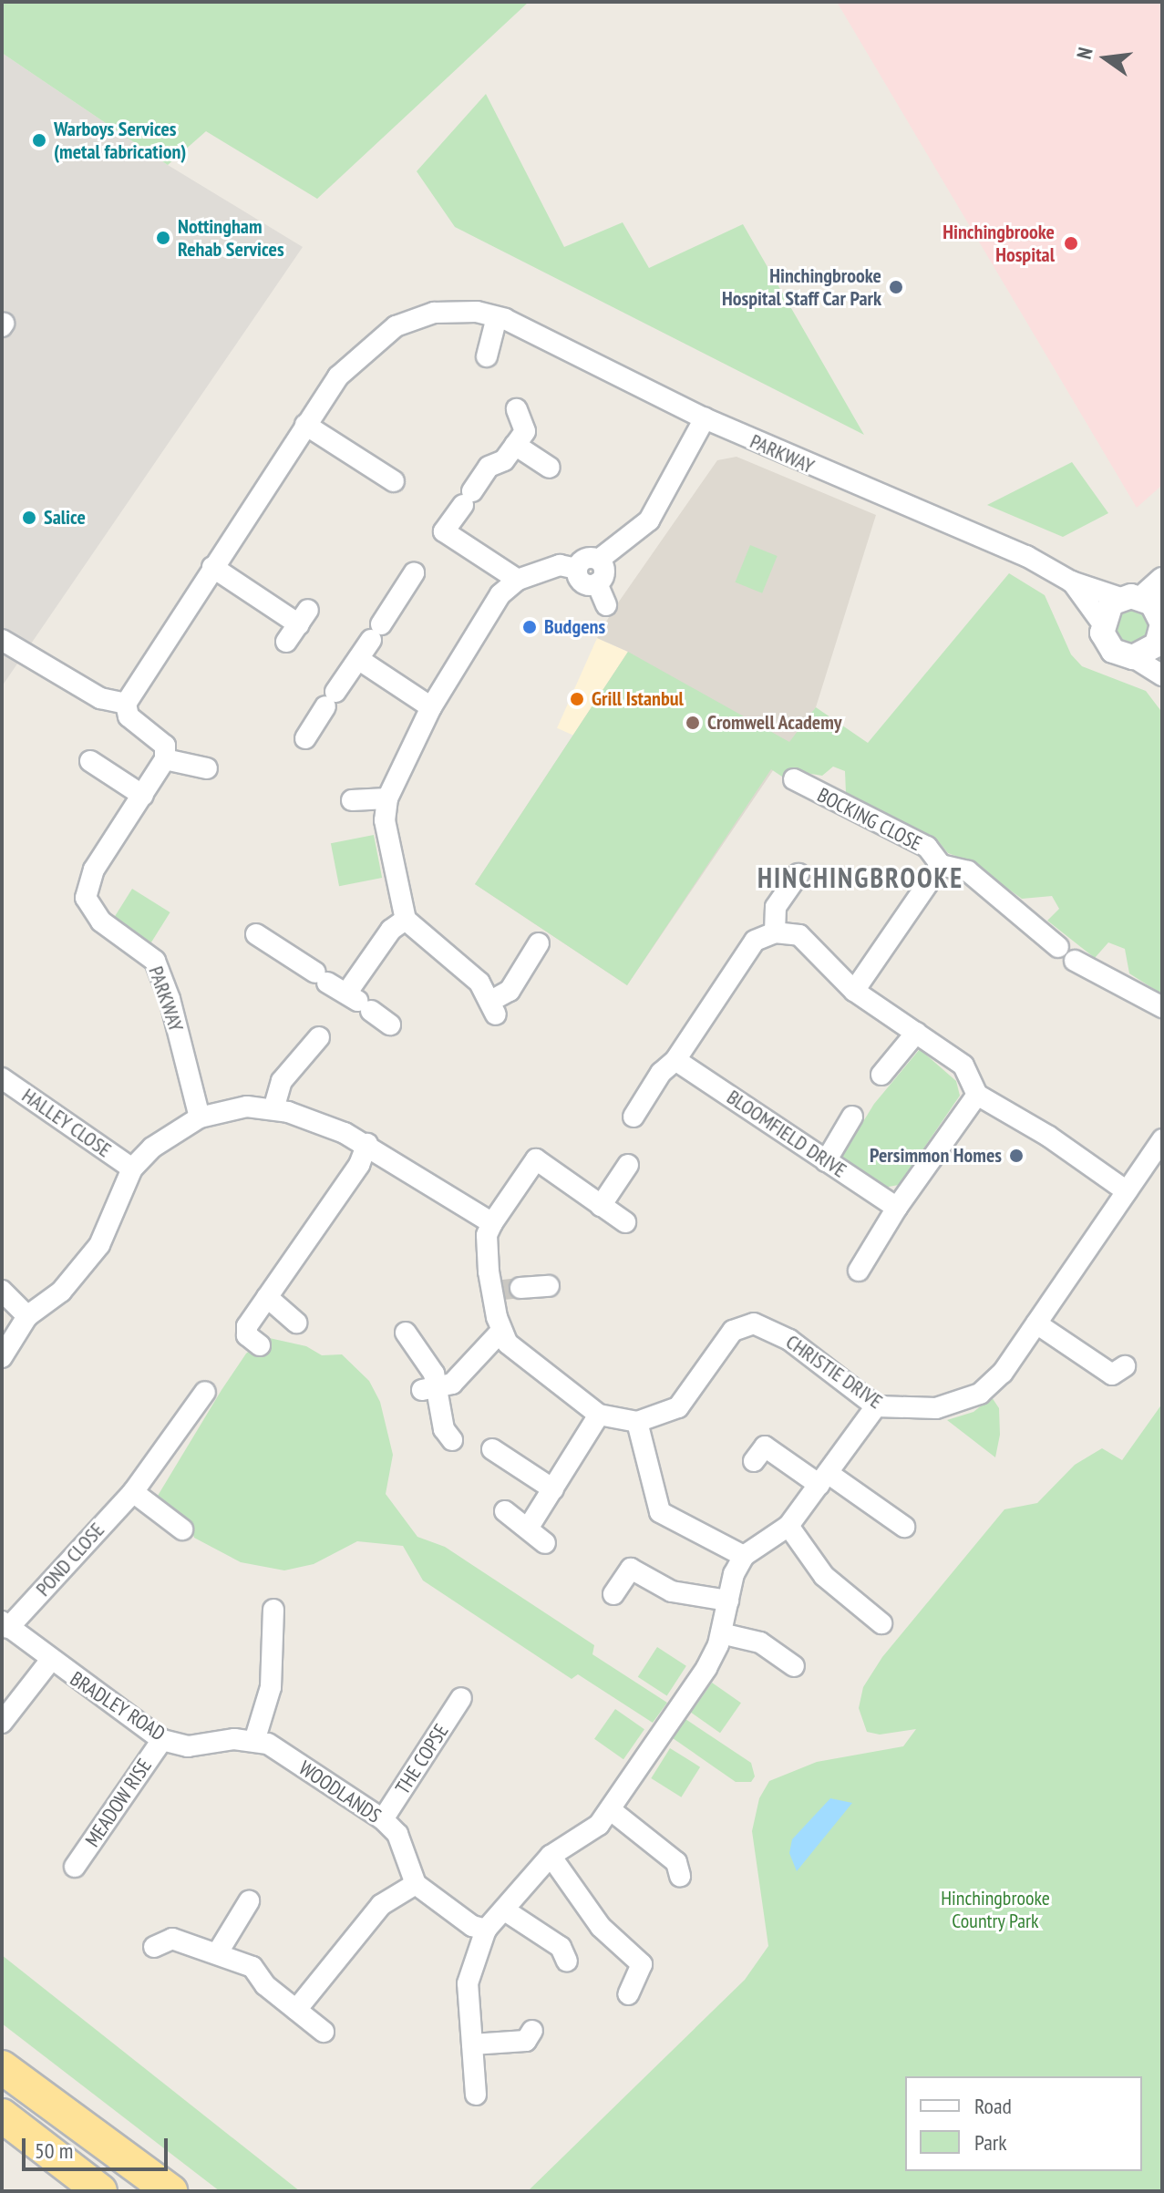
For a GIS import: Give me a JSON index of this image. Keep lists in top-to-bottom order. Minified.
{"streets":{"street":["PARKWAY","BOCKING CLOSE","HALLEY CLOSE","BLOOMFIELD DRIVE","CHRISTIE DRIVE","POND CLOSE","BRADLEY ROAD","THE COPSE","WOODLANDS","MEADOW RISE"]},"crossings":[["POND CLOSE","BRADLEY ROAD"],["BRADLEY ROAD","WOODLANDS"],["BRADLEY ROAD","MEADOW RISE"],["THE COPSE","WOODLANDS"]],"districts":["HINCHINGBROOKE"],"parks":["Hinchingbrooke Country Park"],"places":["Warboys Services (metal fabrication)","Nottingham Rehab Services","Hinchingbrooke Hospital","Hinchingbrooke Hospital Staff Car Park","Salice","Budgens","Grill Istanbul","Cromwell Academy","Persimmon Homes"],"legend":["Road","Park"],"scale_bar":"50 m","north":"left"}
